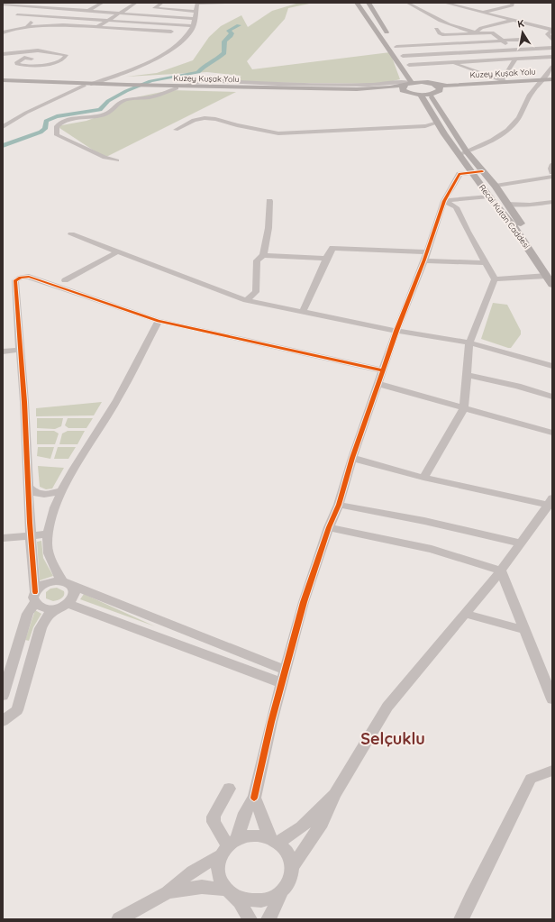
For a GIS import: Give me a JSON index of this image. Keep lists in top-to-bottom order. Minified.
{"streets":{"main road":["Kuzey Kuşak Yolu","Recai Kutan Caddesi"]},"crossings":[["Kuzey Kuşak Yolu","Recai Kutan Caddesi"]],"districts":["Selçuklu"],"north":"top"}
